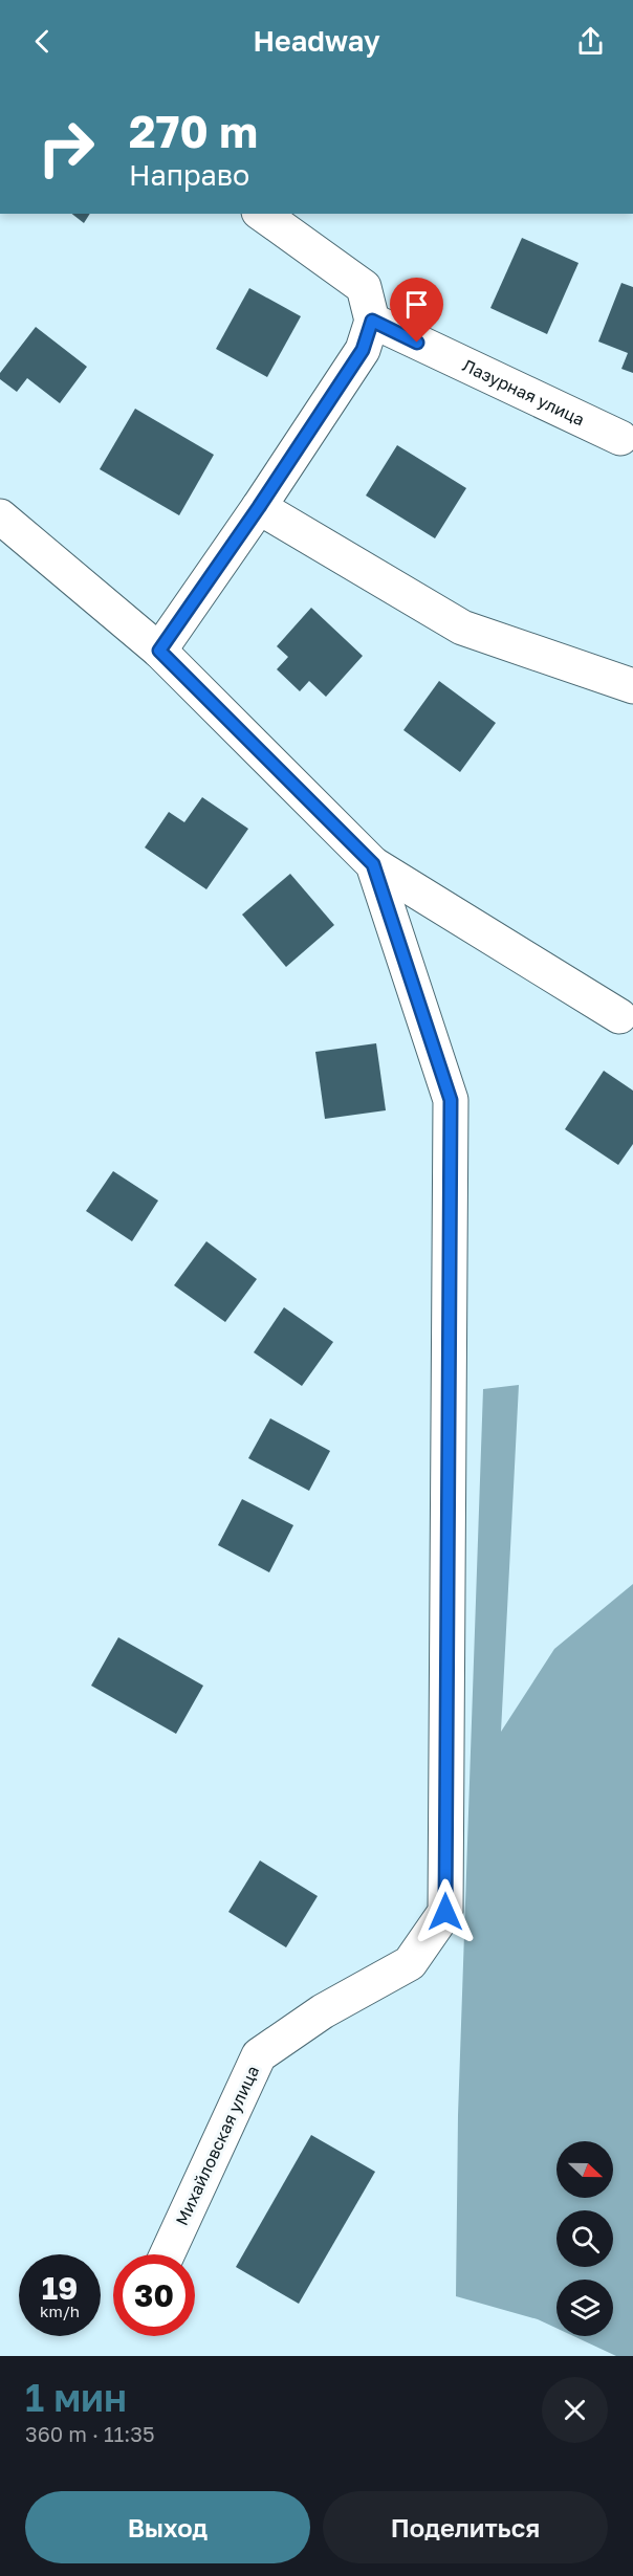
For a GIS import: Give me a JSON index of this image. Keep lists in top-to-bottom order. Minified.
{"streets":{"street":["Лазурная улица","Михайловская улица"]},"north":"right","page":{"header":"Headway","turn":["270 m","Направо"],"speed":"19 km/h","limit":"30","heading":["1 мин","360 m · 11:35"],"buttons":["Выход","Поделиться"]}}
